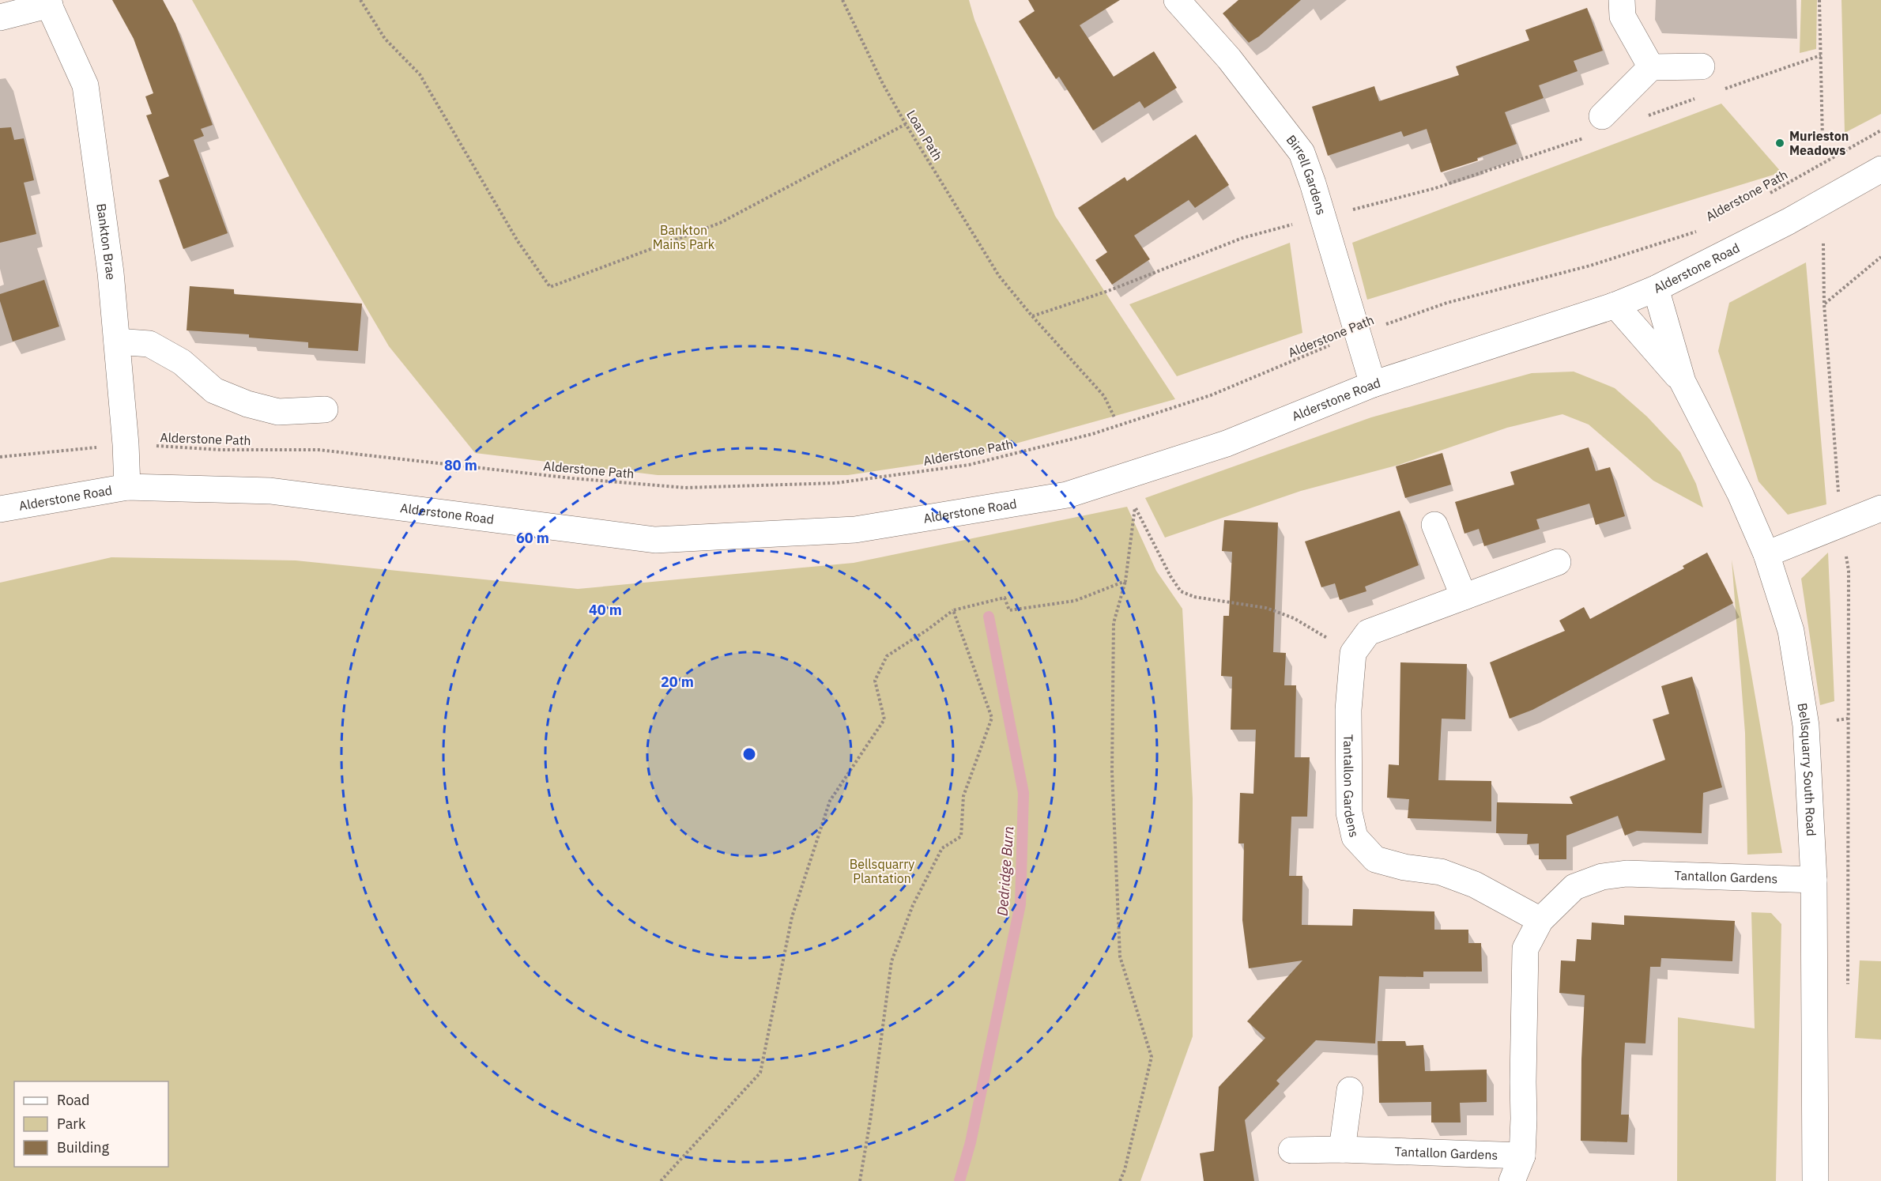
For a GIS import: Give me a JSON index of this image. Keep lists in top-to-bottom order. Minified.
{"streets":{"street":["Birrell Gardens","Bankton Brae","Alderstone Road","Bellsquarry South Road","Tantallon Gardens"],"path":["Loan Path","Alderstone Path"]},"crossings":[["Birrell Gardens","Alderstone Path"],["Birrell Gardens","Alderstone Road"],["Alderstone Path","Bankton Brae"],["Bankton Brae","Alderstone Road"],["Alderstone Road","Bellsquarry South Road"],["Bellsquarry South Road","Tantallon Gardens"]],"water":["Dedridge Burn"],"parks":["Bankton Mains Park","Bellsquarry Plantation"],"places":["Murieston Meadows"],"legend":["Road","Park","Building"],"rings":["80 m","60 m","40 m","20 m"]}
